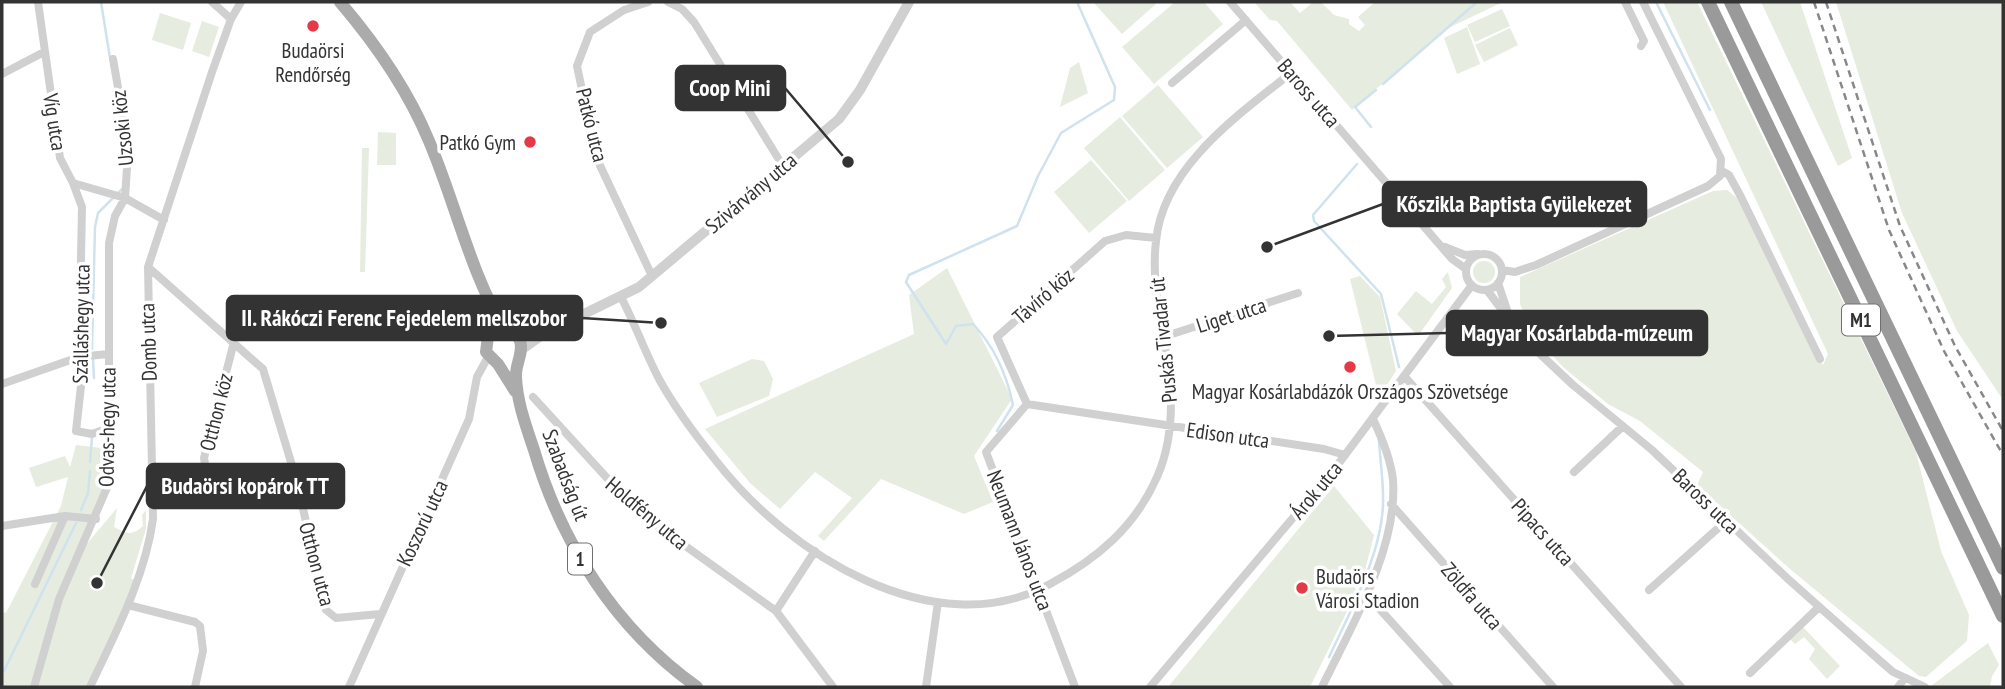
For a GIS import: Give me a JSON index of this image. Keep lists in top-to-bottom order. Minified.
{"streets":{"highway":["M1"],"main road":["Szabadság út","1"],"street":["Baross utca","Víg utca","Patkó utca","Uzsoki köz","Szivárvány utca","Távíró köz","Liget utca","Szálláshegy utca","Puskás Tivadar út","Domb utca","Otthon köz","Odvas-hegy utca","Edison utca","Árok utca","Holdfény utca","Koszorú utca","Pipacs utca","Neumann János utca","Otthon utca","Zöldfa utca"]},"crossings":[["Baross utca","Puskás Tivadar út"],["Baross utca","Árok utca"],["Víg utca","Szálláshegy utca"],["Patkó utca","Szivárvány utca"],["Uzsoki köz","Odvas-hegy utca"],["Szivárvány utca","Puskás Tivadar út"],["Szivárvány utca","Szabadság út"],["Szivárvány utca","Koszorú utca"],["Távíró köz","Puskás Tivadar út"],["Távíró köz","Edison utca"],["Távíró köz","Neumann János utca"],["Liget utca","Puskás Tivadar út"],["Szálláshegy utca","Odvas-hegy utca"],["Puskás Tivadar út","Edison utca"],["Puskás Tivadar út","Neumann János utca"],["Domb utca","Otthon utca"],["Otthon köz","Otthon utca"],["Edison utca","Árok utca"],["Edison utca","Neumann János utca"],["Szabadság út","Koszorú utca"],["Árok utca","Pipacs utca"],["Koszorú utca","Otthon utca"]],"places":["Budaörsi Rendőrség","Patkó Gym","Coop Mini","Kőszikla Baptista Gyülekezet","II. Rákóczi Ferenc Fejedelem mellszobor","Magyar Kosárlabda-múzeum","Magyar Kosárlabdázók Országos Szövetsége","Budaörsi kopárok TT","Budaörs Városi Stadion"]}
